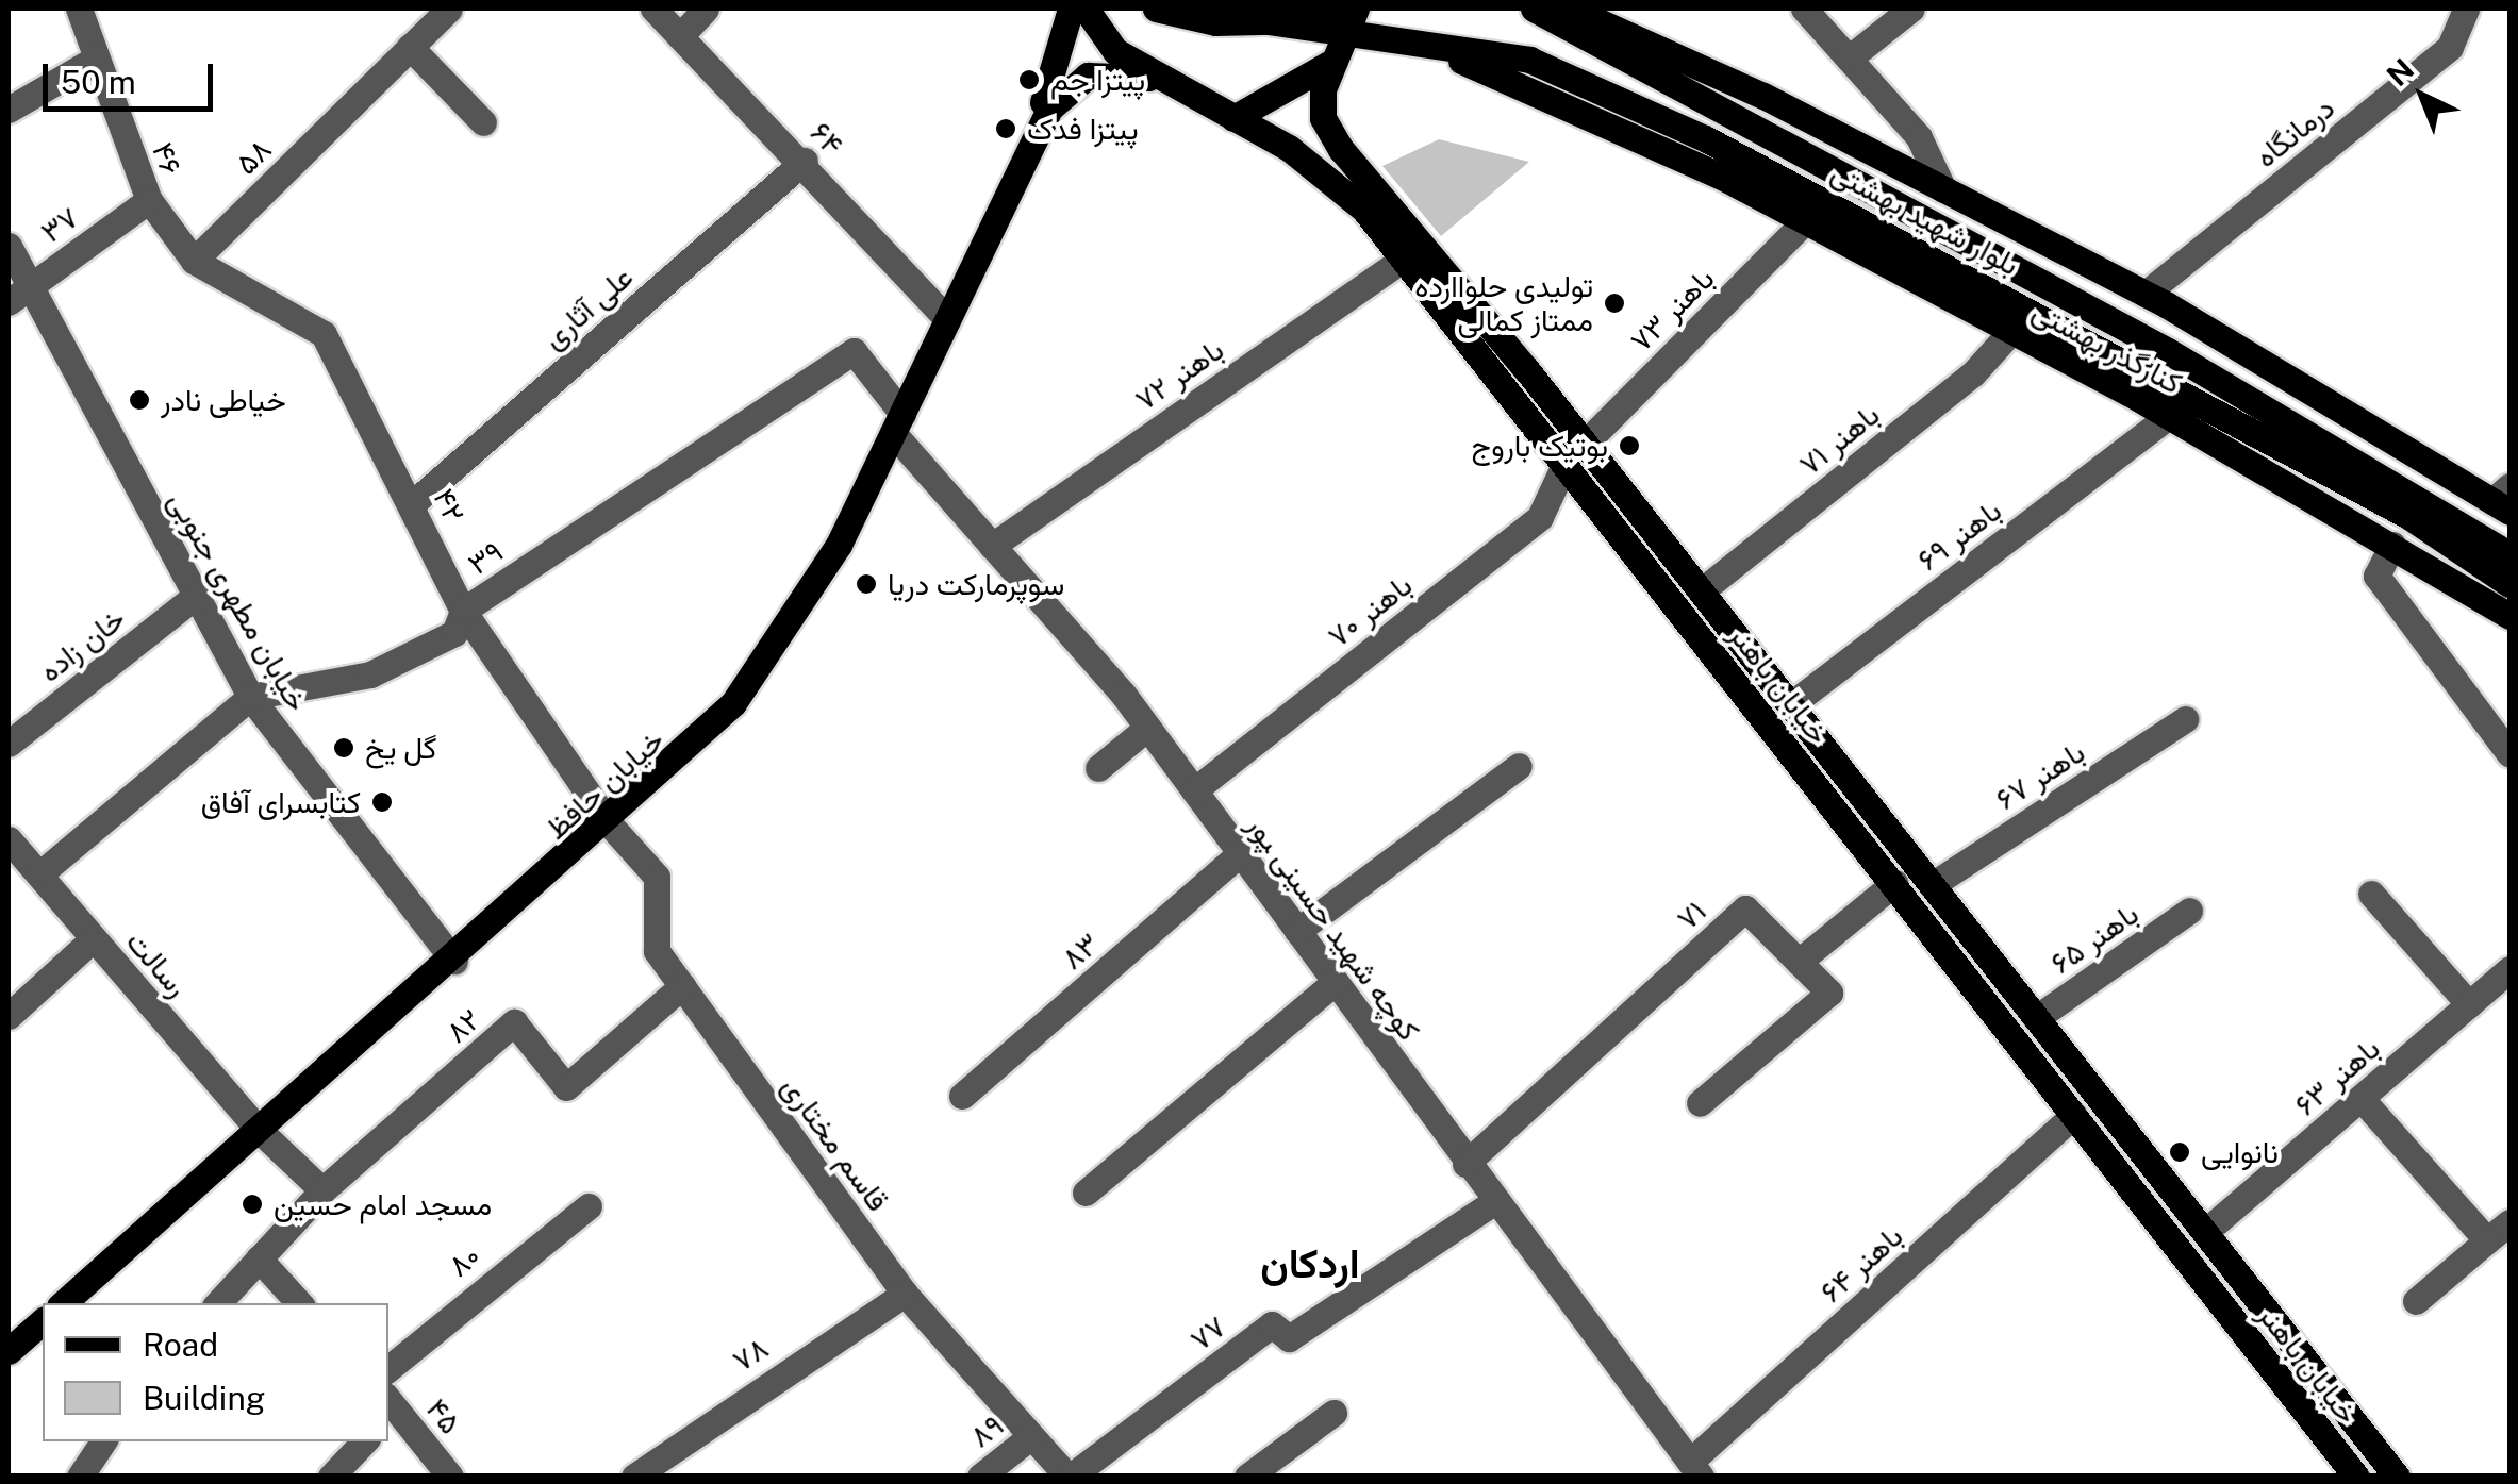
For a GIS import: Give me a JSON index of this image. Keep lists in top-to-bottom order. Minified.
{"streets":{"main road":["بلوار شهید بهشتی","کنارگذر بهشتی","خیابان باهنر","خیابان حافظ"],"street":["درمانگاه","۶۴","۵۸","۴۶","۳۷","علی آثاری","باهنر ۷۳","باهنر ۷۲","باهنر ۷۱","۴۲","باهنر ۶۹","۳۹","خیابان مطهری جنوبی","باهنر ۷۰","خان زاده","باهنر ۶۷","۷۱","کوچه شهید حسینی ‍پور","باهنر ۶۵","۸۳","رسالت","۸۲","باهنر ۶۳","قاسم مختاری","۸۰","باهنر ۶۴","۷۷","۷۸","۴۵","۸۹"]},"crossings":[["۶۴","علی آثاری"],["۶۴","خیابان حافظ"],["۵۸","۴۶"],["۵۸","۴۲"],["۴۶","۳۷"],["۴۶","۴۲"],["بلوار شهید بهشتی","کنارگذر بهشتی"],["بلوار شهید بهشتی","خیابان باهنر"],["۳۷","خیابان مطهری جنوبی"],["علی آثاری","۴۲"],["باهنر ۷۳","کنارگذر بهشتی"],["باهنر ۷۳","خیابان باهنر"],["کنارگذر بهشتی","باهنر ۷۱"],["کنارگذر بهشتی","باهنر ۶۹"],["باهنر ۷۲","خیابان باهنر"],["باهنر ۷۲","کوچه شهید حسینی ‍پور"],["باهنر ۷۱","خیابان باهنر"],["۴۲","۳۹"],["۴۲","خیابان حافظ"],["۴۲","قاسم مختاری"],["باهنر ۶۹","خیابان باهنر"],["۳۹","خیابان مطهری جنوبی"],["۳۹","خیابان حافظ"],["۳۹","کوچه شهید حسینی ‍پور"],["۳۹","رسالت"],["خیابان مطهری جنوبی","خان زاده"],["خیابان مطهری جنوبی","خیابان حافظ"],["باهنر ۷۰","خیابان باهنر"],["باهنر ۷۰","کوچه شهید حسینی ‍پور"],["خیابان باهنر","باهنر ۶۷"],["خیابان باهنر","خیابان حافظ"],["خیابان باهنر","باهنر ۶۵"],["خیابان باهنر","باهنر ۶۳"],["خیابان باهنر","باهنر ۶۴"],["خیابان حافظ","کوچه شهید حسینی ‍پور"],["خیابان حافظ","رسالت"],["خیابان حافظ","قاسم مختاری"],["۷۱","کوچه شهید حسینی ‍پور"],["کوچه شهید حسینی ‍پور","۸۳"],["کوچه شهید حسینی ‍پور","باهنر ۶۴"],["کوچه شهید حسینی ‍پور","۷۷"],["رسالت","۸۲"],["۸۲","قاسم مختاری"],["قاسم مختاری","۷۷"],["قاسم مختاری","۷۸"],["قاسم مختاری","۸۹"]],"districts":["اردکان"],"places":["پیتزا جم","پیتزا فدک","تولیدی حلواارده ممتاز کمالی","خیاطی نادر","بوتیک باروج","سوپرمارکت دریا","گل یخ","کتابسرای آفاق","نانوایی","مسجد امام حسین"],"legend":["Road","Building"],"scale_bar":"50 m","north":"top left"}
